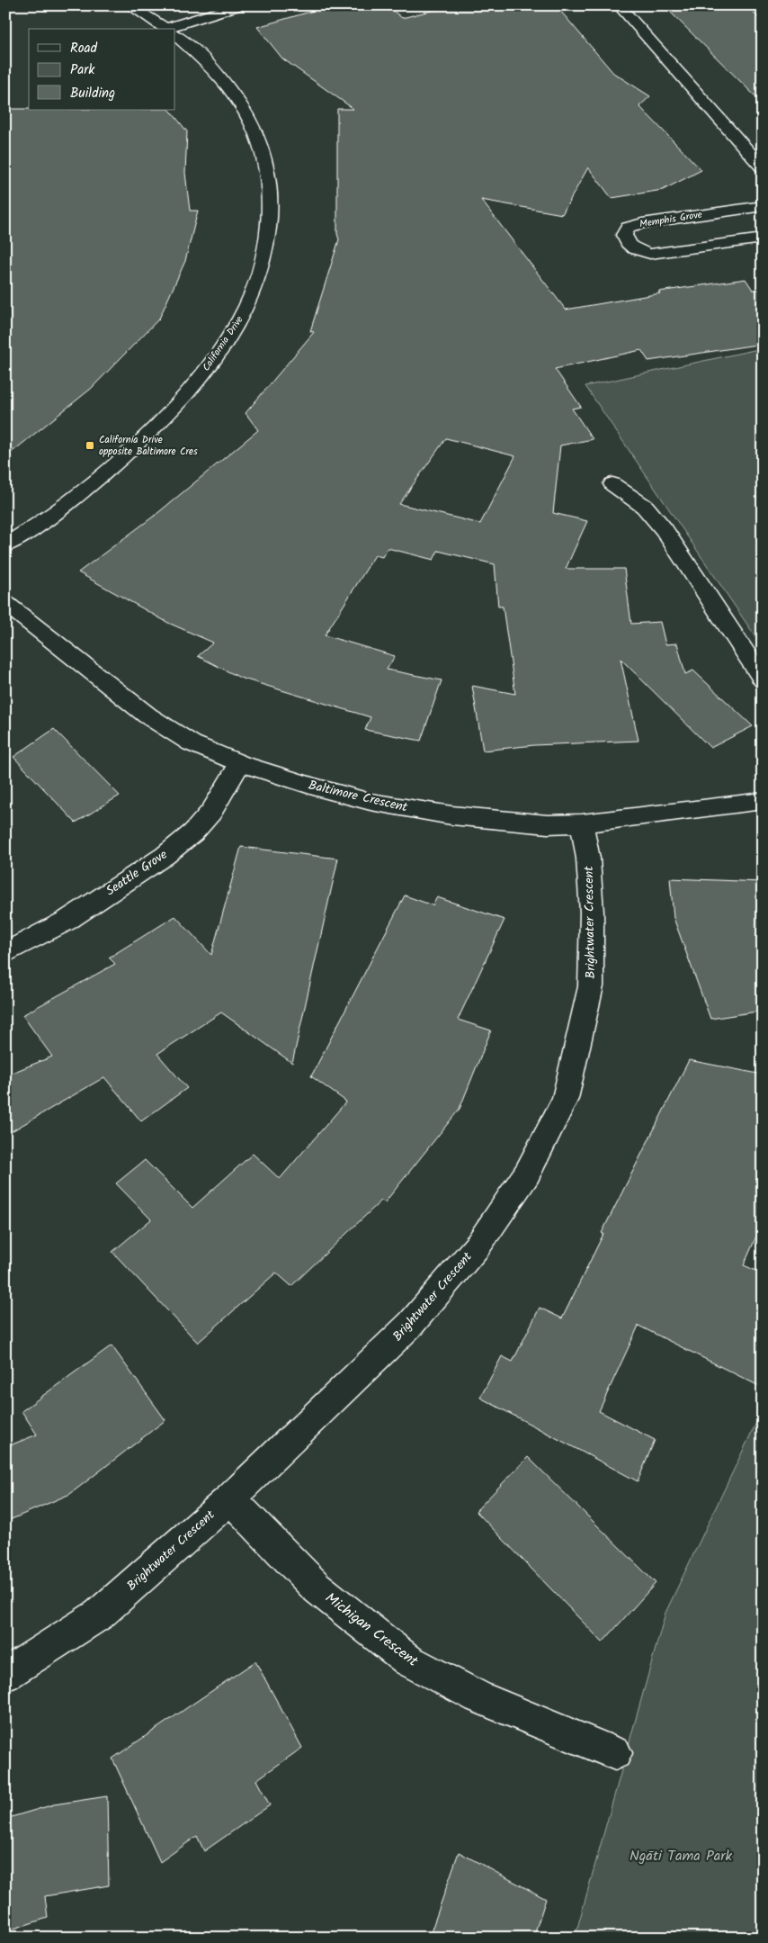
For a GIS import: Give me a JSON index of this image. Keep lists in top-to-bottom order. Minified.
{"streets":{"street":["Memphis Grove","California Drive","Baltimore Crescent","Seattle Grove","Brightwater Crescent","Michigan Crescent"]},"crossings":[["Baltimore Crescent","Seattle Grove"],["Baltimore Crescent","Brightwater Crescent"],["Brightwater Crescent","Michigan Crescent"]],"parks":["Ngāti Tama Park"],"places":{"transit":["California Drive opposite Baltimore Cres"]},"legend":["Road","Park","Building"]}
